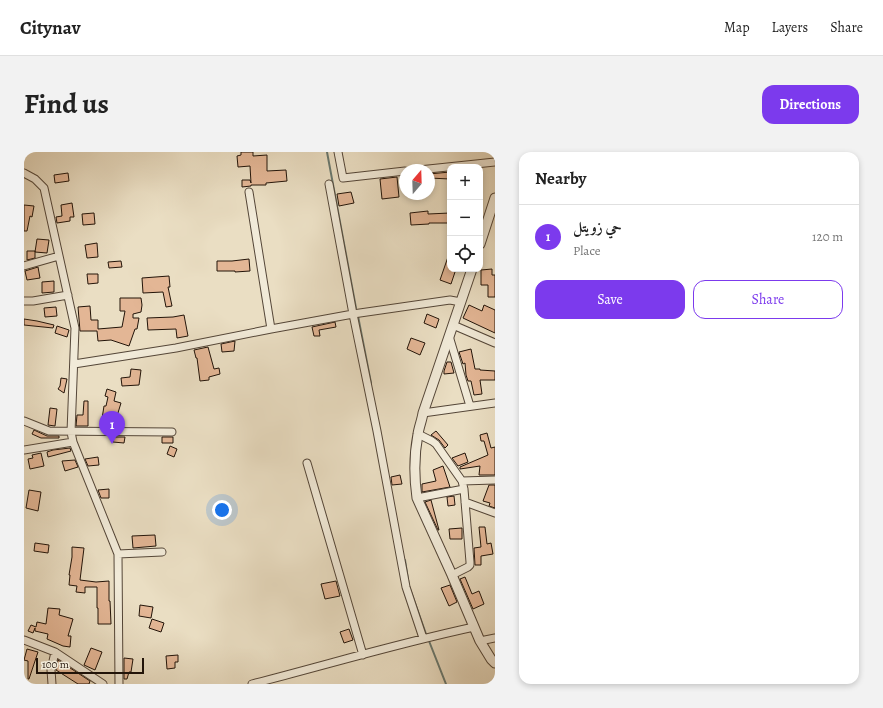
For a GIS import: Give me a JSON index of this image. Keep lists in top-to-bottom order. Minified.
{"scale_bar":"100 m","north":"top","page":{"header":"Citynav","nav":["Map","Layers","Share"],"title":"Find us","buttons":["Directions",["Save","Share"]],"heading":"Nearby","map_buttons":["+","−"],"list":[{"mark":"1","name":"حي زويتل","note":"Place","value":"120 m"}],"pins":"1","scale":"100 m"}}
